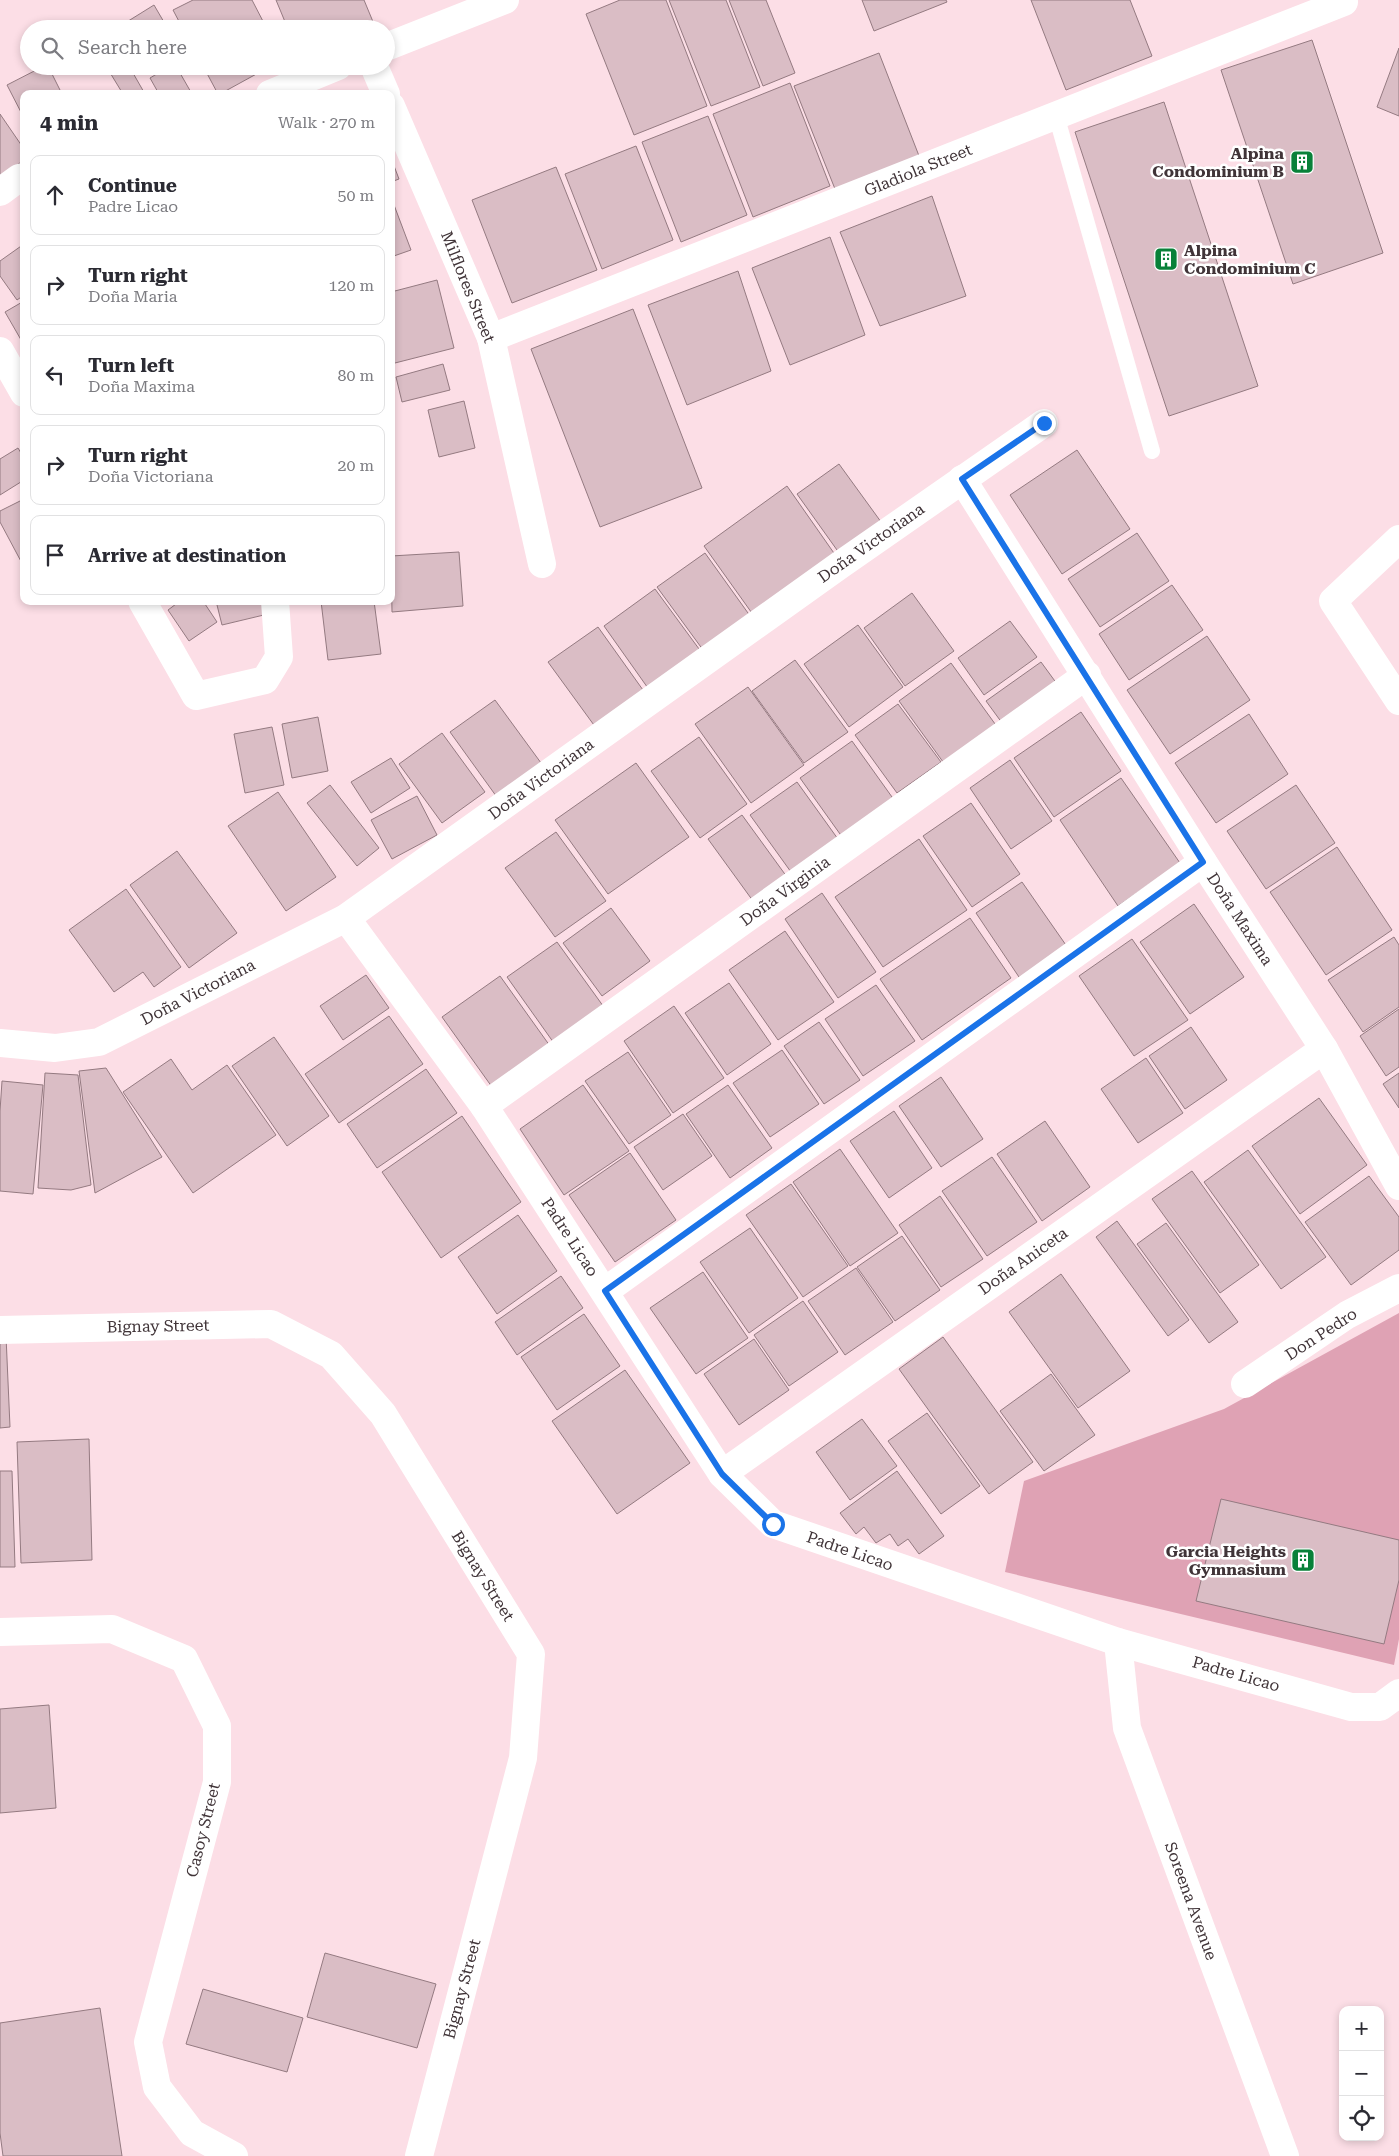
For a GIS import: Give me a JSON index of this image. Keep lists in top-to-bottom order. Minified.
{"streets":{"street":["Gladiola Street","Milflores Street","Doña Victoriana","Doña Virginia","Doña Maxima","Padre Licao","Doña Aniceta","Bignay Street","Don Pedro","Casoy Street","Soreena Avenue"]},"crossings":[["Gladiola Street","Milflores Street"],["Doña Victoriana","Doña Maxima"],["Doña Victoriana","Padre Licao"],["Doña Virginia","Doña Maxima"],["Doña Virginia","Padre Licao"],["Doña Maxima","Doña Aniceta"],["Padre Licao","Doña Aniceta"],["Padre Licao","Soreena Avenue"]],"places":{"building":["Alpina Condominium B","Alpina Condominium C","Garcia Heights Gymnasium"]},"page":{"search":"Search here","heading":["4 min","Walk · 270 m"],"list":[["Continue","Padre Licao","50 m"],["Turn right","Doña Maria","120 m"],["Turn left","Doña Maxima","80 m"],["Turn right","Doña Victoriana","20 m"],"Arrive at destination"],"map_buttons":["+","−"]}}
